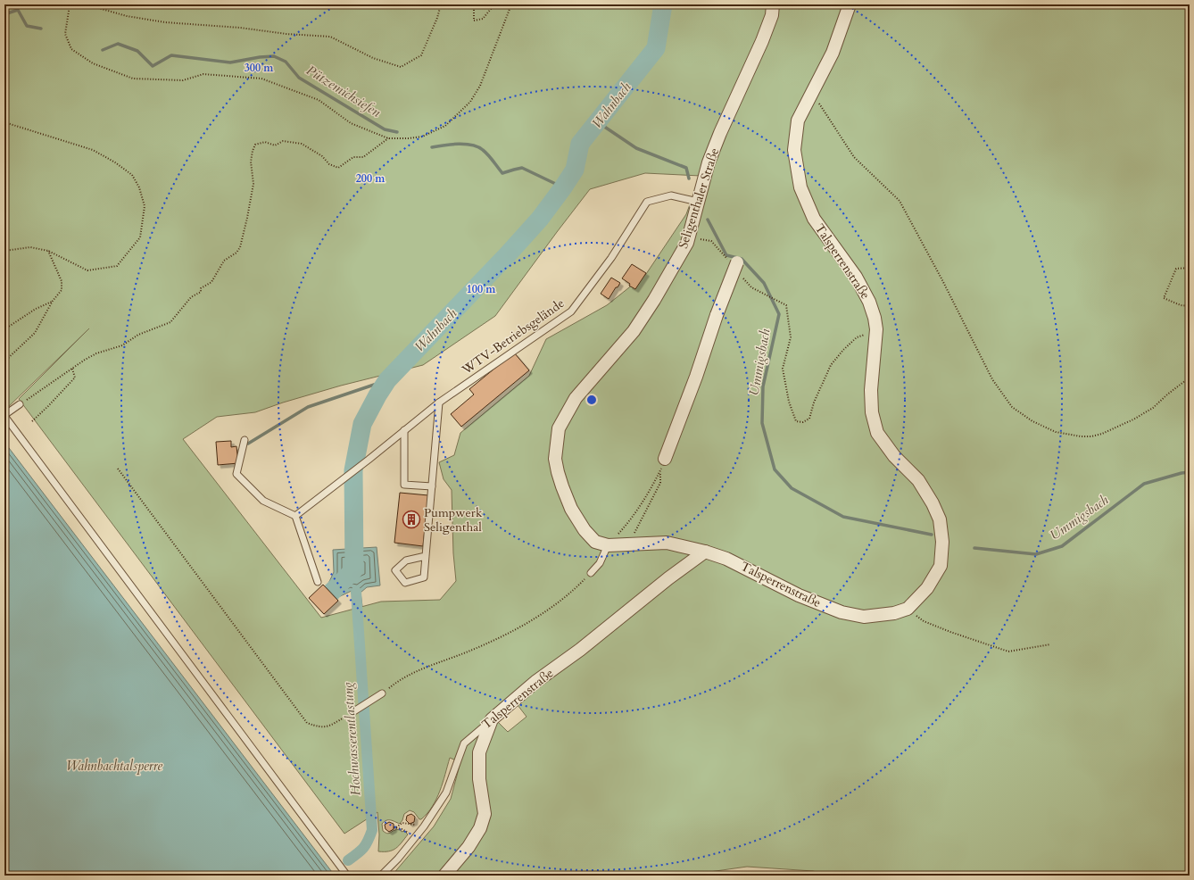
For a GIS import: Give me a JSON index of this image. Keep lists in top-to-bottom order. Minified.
{"streets":{"street":["Seligenthaler Straße","Talsperrenstraße"],"lane":["WTV-Betriebsgelände"]},"crossings":[["Seligenthaler Straße","Talsperrenstraße"],["Seligenthaler Straße","WTV-Betriebsgelände"]],"water":["Pützemichsiefen","Wahnbach","Ummigsbach","Hochwasserentlastung","Wahnbachtalsperre"],"places":{"building":["Pumpwerk Seligenthal"]},"rings":["300 m","200 m","100 m"]}
